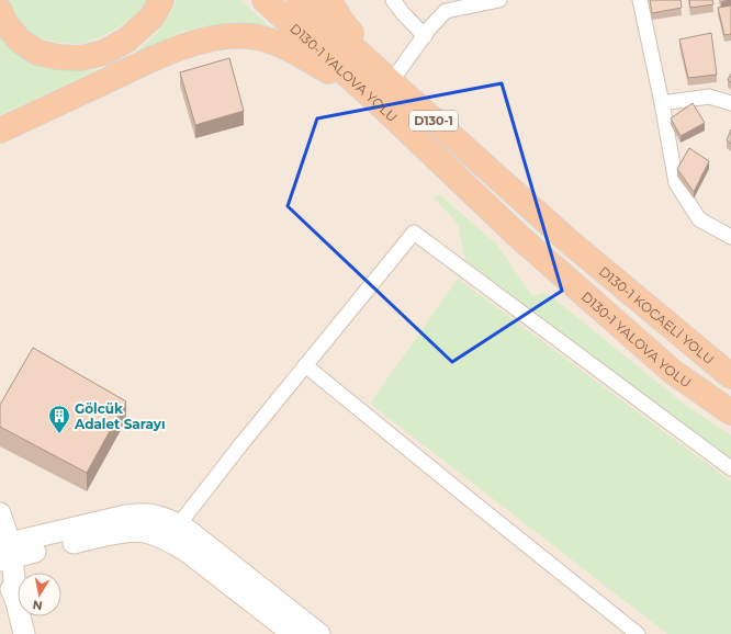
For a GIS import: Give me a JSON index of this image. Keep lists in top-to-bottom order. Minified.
{"streets":{"highway":["D130-1 YALOVA YOLU","D130-1","D130-1 KOCAELİ YOLU"]},"places":{"building":["Gölcük Adalet Sarayı"]},"north":"bottom"}
